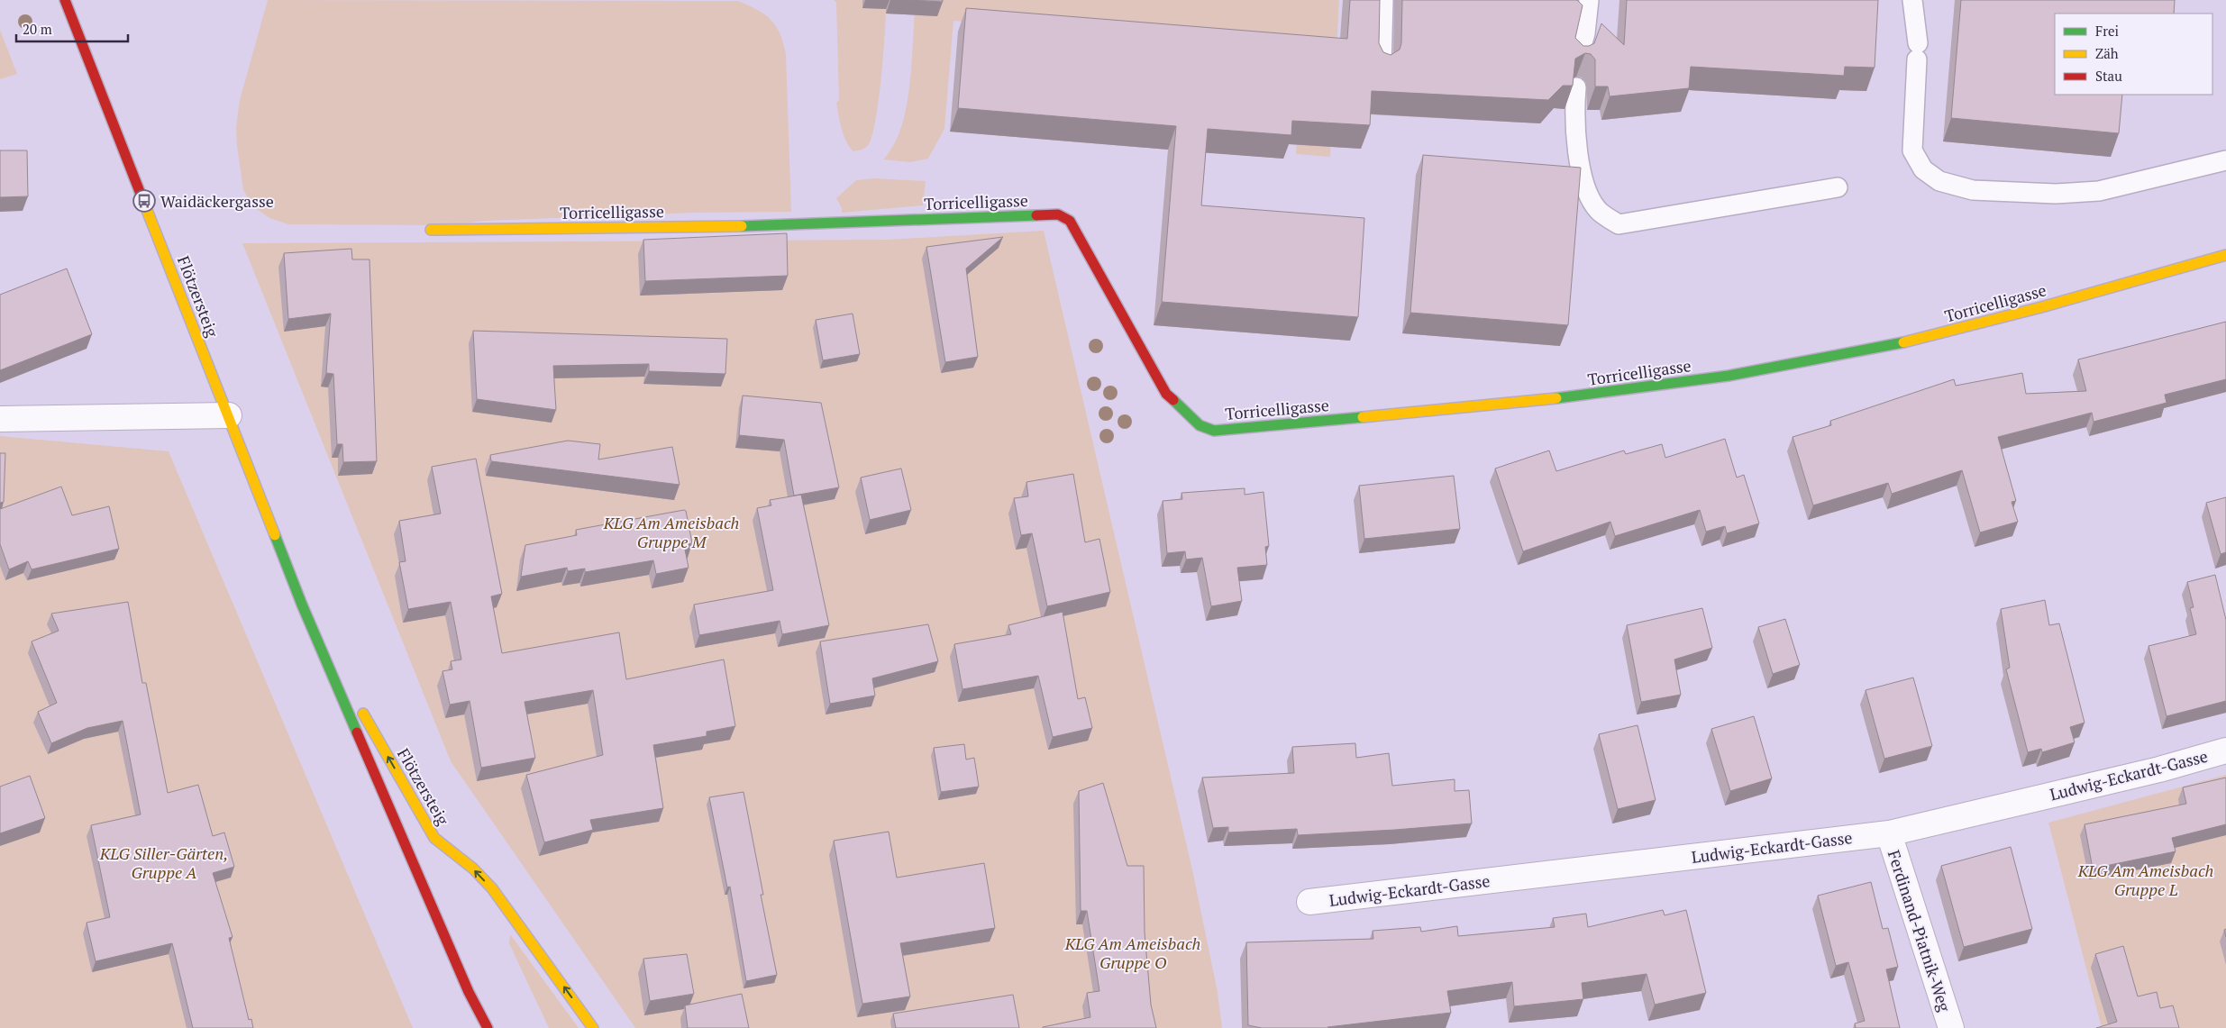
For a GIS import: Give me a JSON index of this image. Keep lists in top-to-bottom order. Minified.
{"streets":{"street":["Torricelligasse","Flötzersteig","Ludwig-Eckardt-Gasse","Ferdinand-Piatnik-Weg"]},"crossings":[["Ludwig-Eckardt-Gasse","Ferdinand-Piatnik-Weg"]],"parks":["KLG Am Ameisbach Gruppe M","KLG Siller-Gärten, Gruppe A","KLG Am Ameisbach Gruppe L","KLG Am Ameisbach Gruppe O"],"places":{"bus stop":["Waidäckergasse"]},"legend":["Frei","Zäh","Stau"],"scale_bar":"20 m"}
